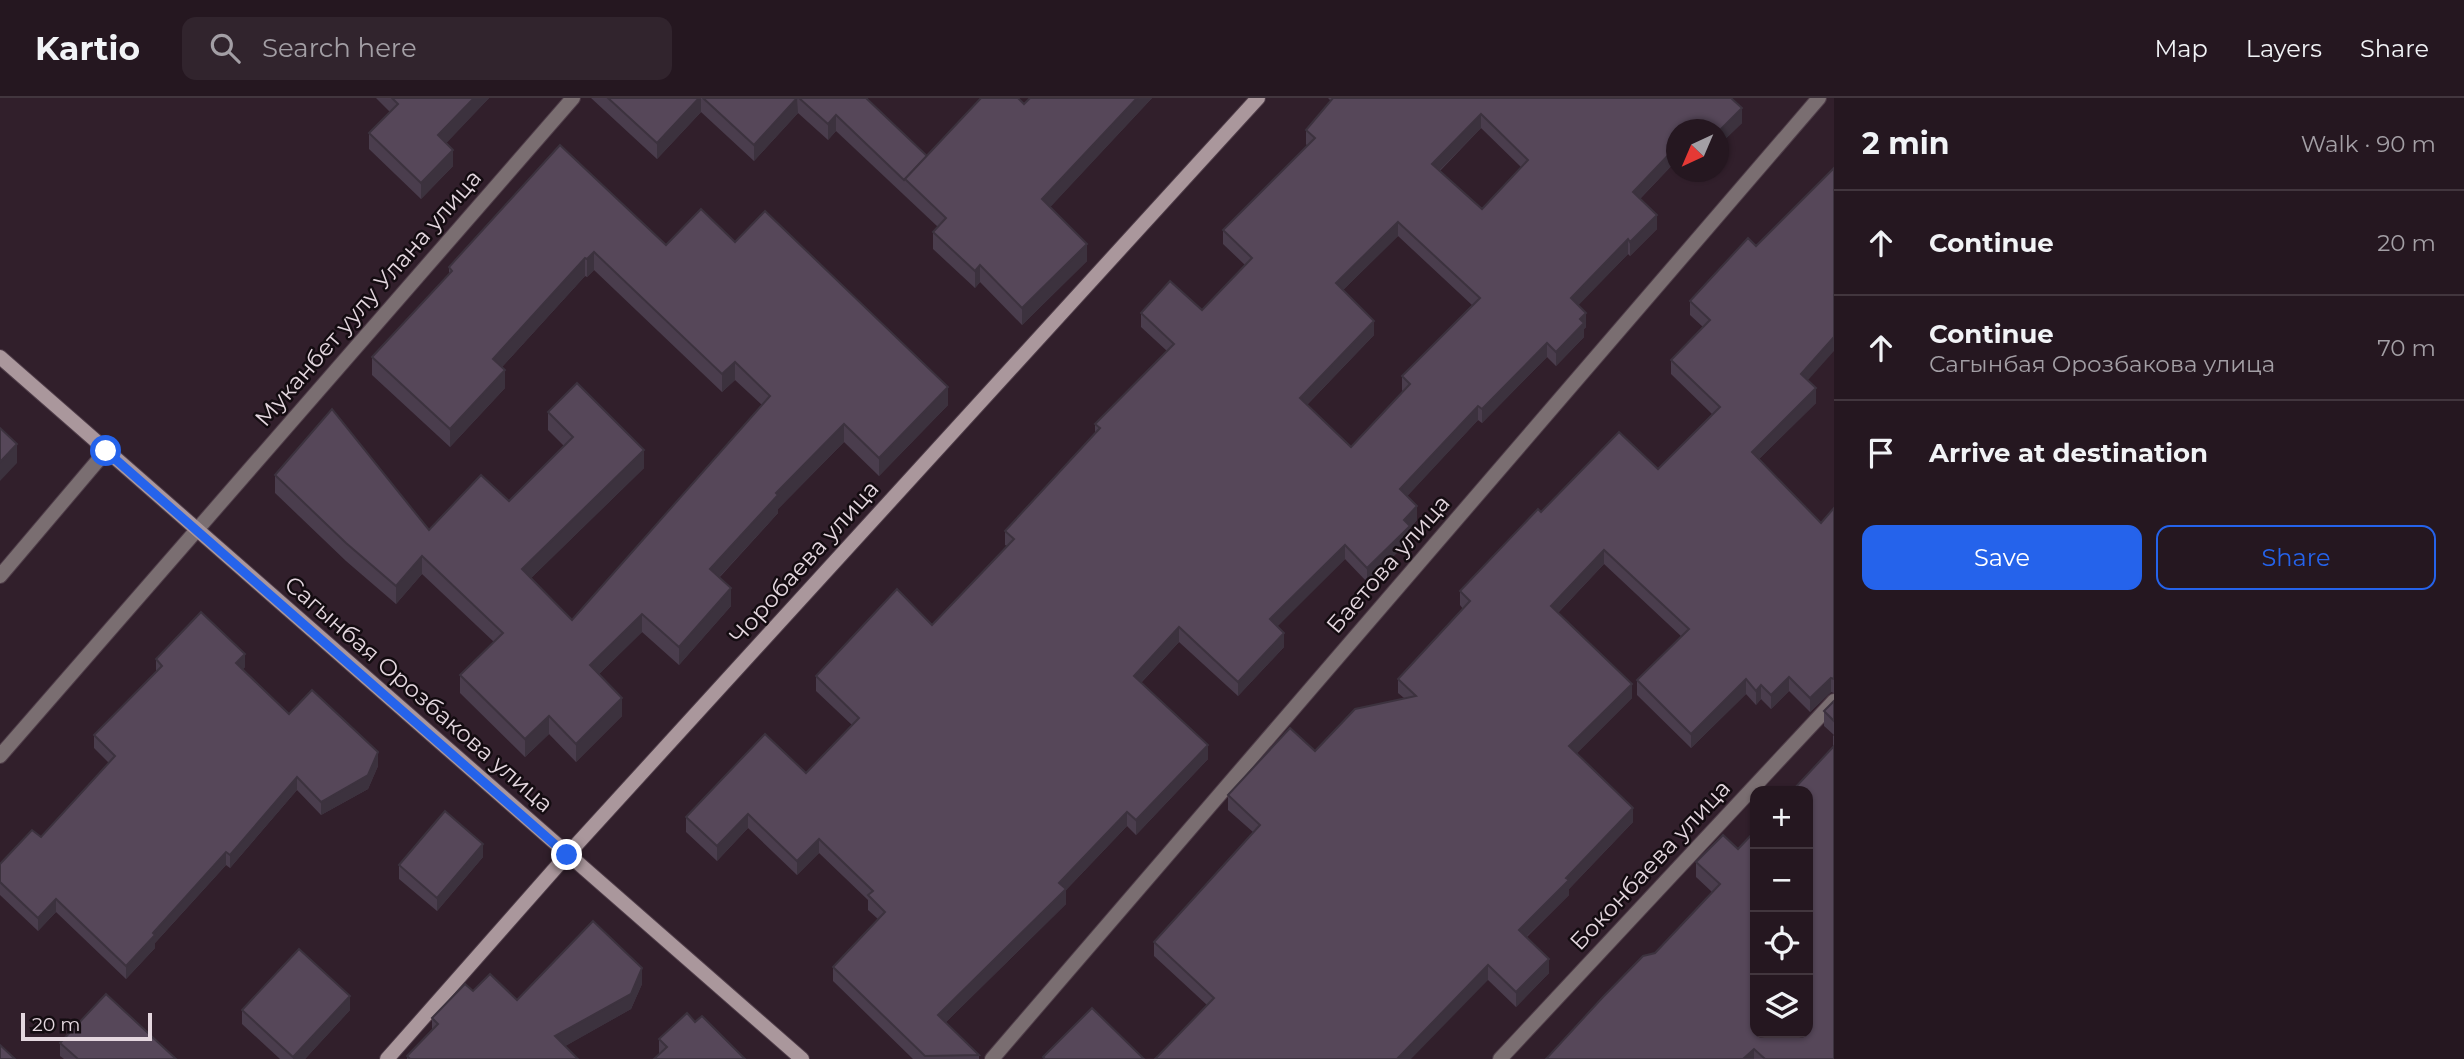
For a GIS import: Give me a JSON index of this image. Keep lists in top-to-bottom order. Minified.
{"streets":{"street":["Муканбет уулу Улана улица","Чоробаева улица","Баетова улица","Сагынбая Орозбакова улица","Боконбаева улица"]},"crossings":[["Муканбет уулу Улана улица","Сагынбая Орозбакова улица"],["Чоробаева улица","Сагынбая Орозбакова улица"]],"scale_bar":"20 m","north":"bottom left","page":{"header":"Kartio","search":"Search here","nav":["Map","Layers","Share"],"heading":["2 min","Walk · 90 m"],"list":[["Continue","20 m"],["Continue","Сагынбая Орозбакова улица","70 m"],"Arrive at destination"],"buttons":["Save","Share"],"map_buttons":["+","−"],"scale":"20 m"}}
